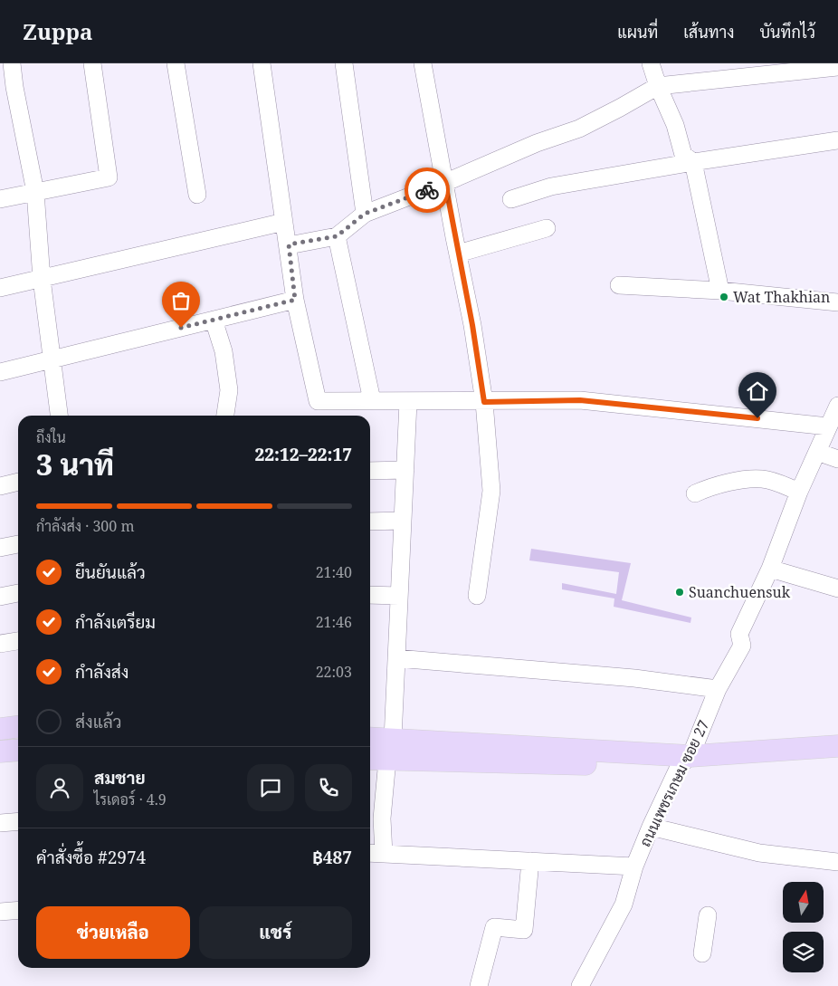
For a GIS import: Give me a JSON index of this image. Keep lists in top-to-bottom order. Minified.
{"streets":{"street":["ถนนเพชรเกษม ซอย 27"]},"places":["Wat Thakhian","Suanchuensuk"],"north":"top","page":{"header":"Zuppa","nav":["แผนที่","เส้นทาง","บันทึกไว้"],"heading":["3 นาที","ถึงใน","22:12–22:17"],"panel":["สมชาย","ไรเดอร์ · 4.9","คำสั่งซื้อ #2974","฿487"],"bar":"กำลังส่ง · 300 m","list":[["ยืนยันแล้ว","21:40"],["กำลังเตรียม","21:46"],["กำลังส่ง","22:03"],"ส่งแล้ว"],"buttons":["ช่วยเหลือ","แชร์"]}}
